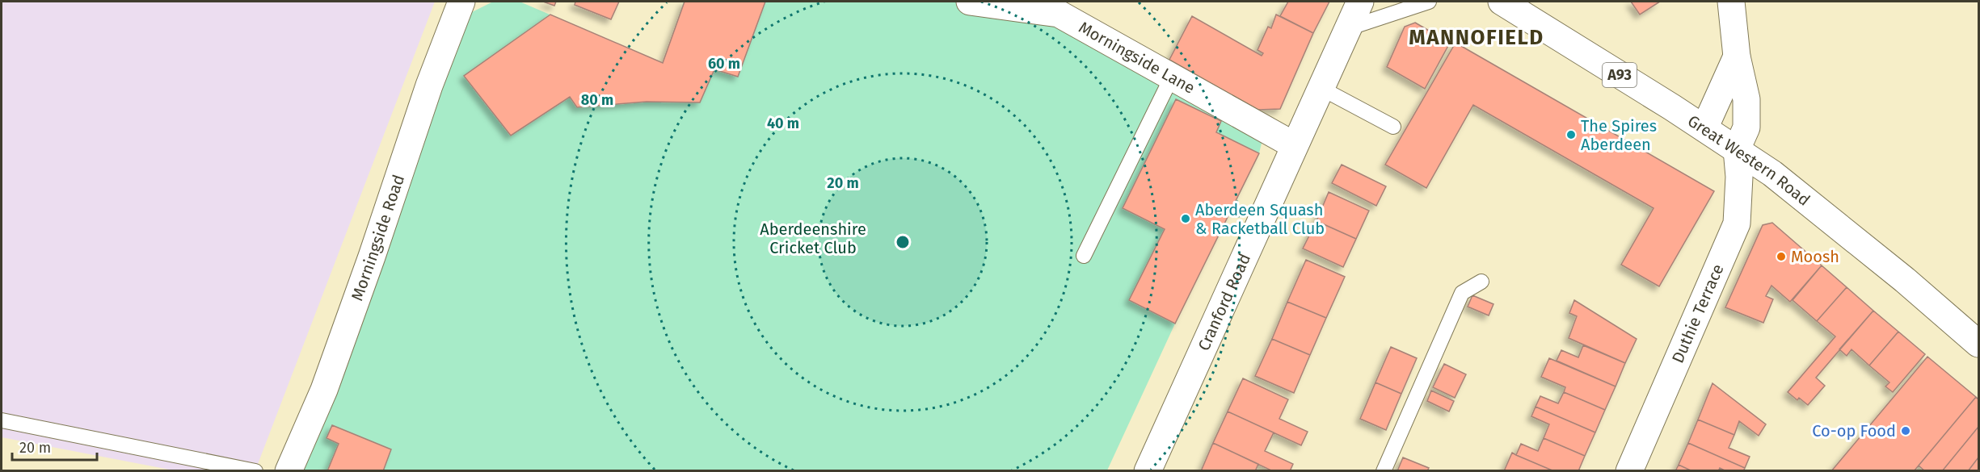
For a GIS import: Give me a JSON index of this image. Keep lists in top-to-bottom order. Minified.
{"streets":{"street":["Morningside Lane","A93","Great Western Road","Morningside Road","Cranford Road","Duthie Terrace"]},"crossings":[["Morningside Lane","Cranford Road"],["Great Western Road","Duthie Terrace"]],"districts":["MANNOFIELD"],"parks":["Aberdeenshire Cricket Club"],"places":["The Spires Aberdeen","Aberdeen Squash & Racketball Club","Moosh","Co-op Food"],"scale_bar":"20 m","rings":["60 m","80 m","40 m","20 m"]}
